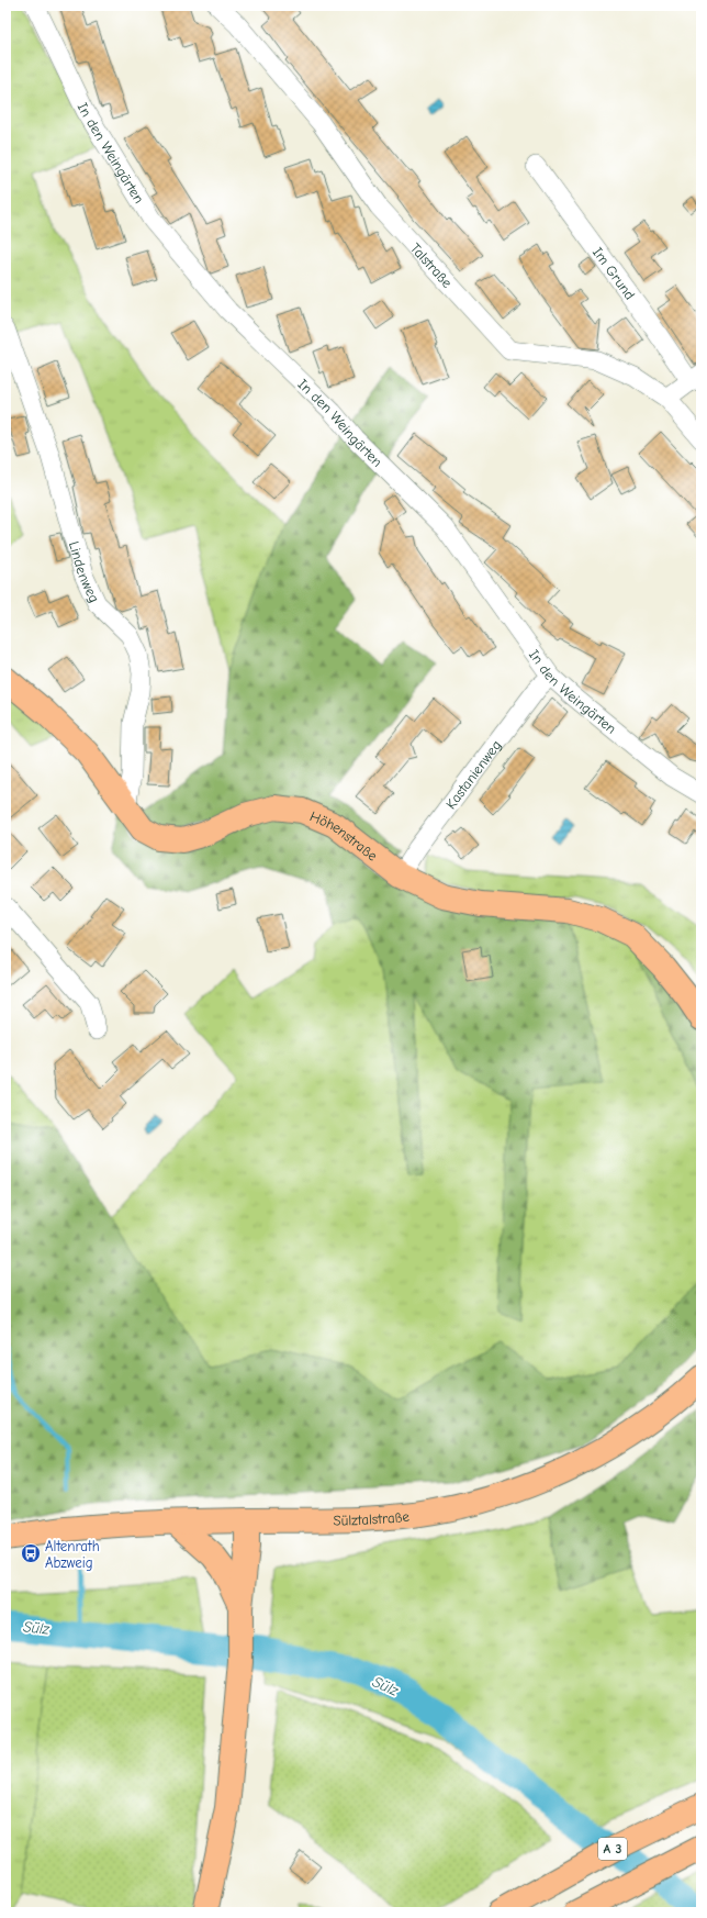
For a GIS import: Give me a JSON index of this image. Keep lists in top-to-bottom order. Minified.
{"streets":{"main road":["Höhenstraße","Sülztalstraße","A 3"],"street":["In den Weingärten","Talstraße","Im Grund","Lindenweg","Kastanienweg"]},"crossings":[["In den Weingärten","Kastanienweg"],["Lindenweg","Höhenstraße"],["Kastanienweg","Höhenstraße"]],"water":["Sülz"],"places":{"bus stop":["Altenrath Abzweig"]}}
